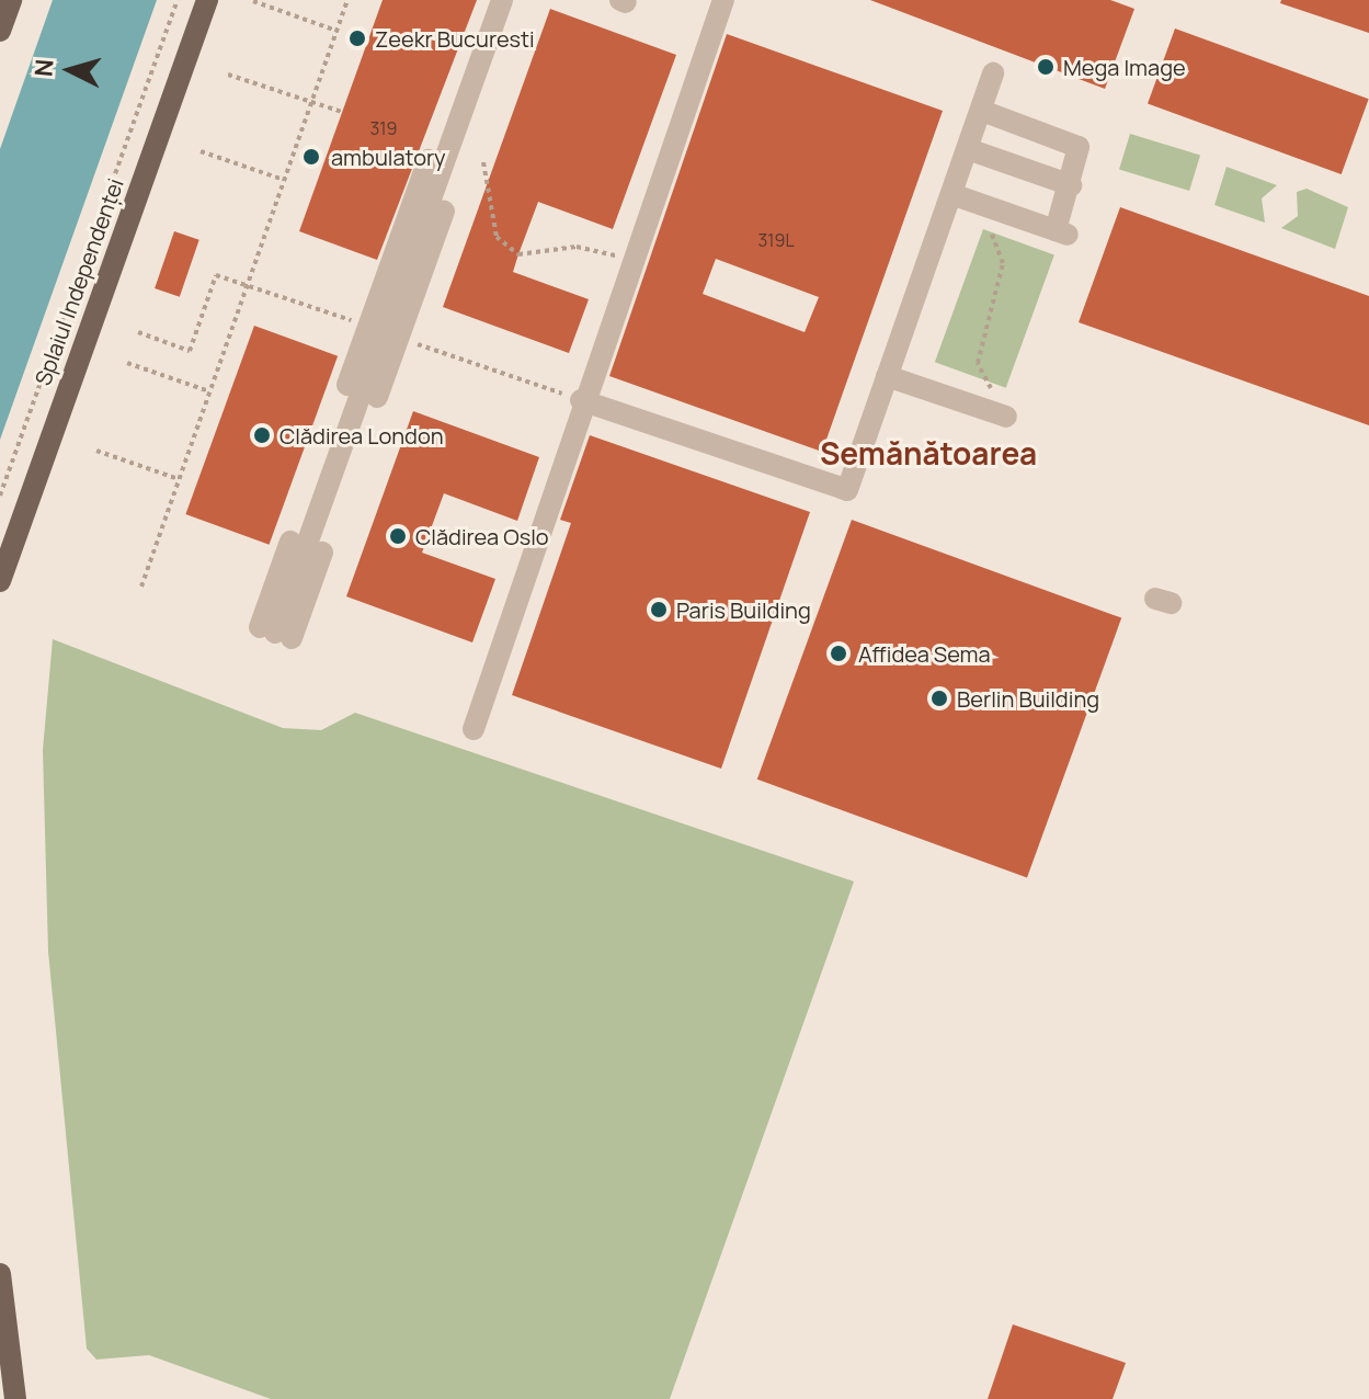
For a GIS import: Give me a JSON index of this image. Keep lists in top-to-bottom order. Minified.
{"streets":{"main road":["Splaiul Independenței"]},"districts":["Semănătoarea"],"places":["Zeekr Bucuresti","Mega Image","ambulatory","Clădirea London","Clădirea Oslo","Paris Building","Affidea Sema","Berlin Building"],"house_numbers":["319","319L"],"north":"left"}
